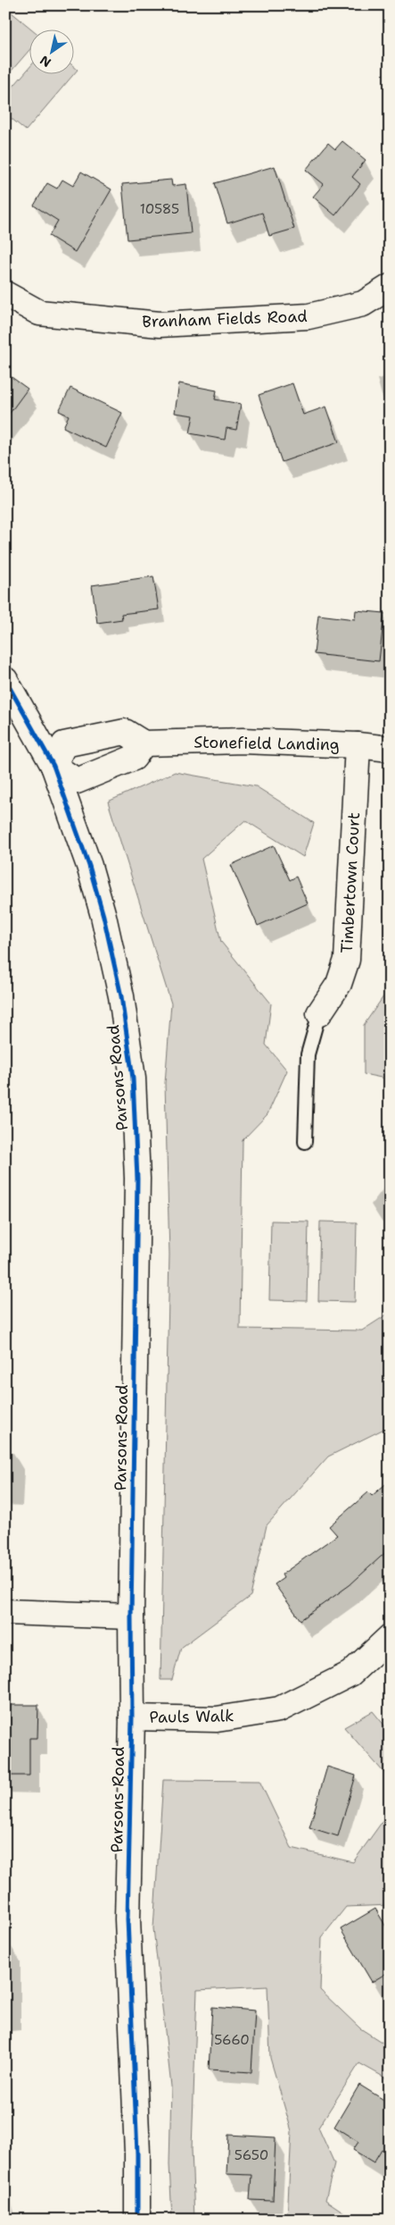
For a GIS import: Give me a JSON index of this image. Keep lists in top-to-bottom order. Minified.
{"streets":{"street":["Branham Fields Road","Stonefield Landing","Timbertown Court","Parsons Road","Pauls Walk"]},"crossings":[["Stonefield Landing","Timbertown Court"],["Parsons Road","Pauls Walk"]],"house_numbers":["10585","5660","5650"],"north":"bottom left"}
